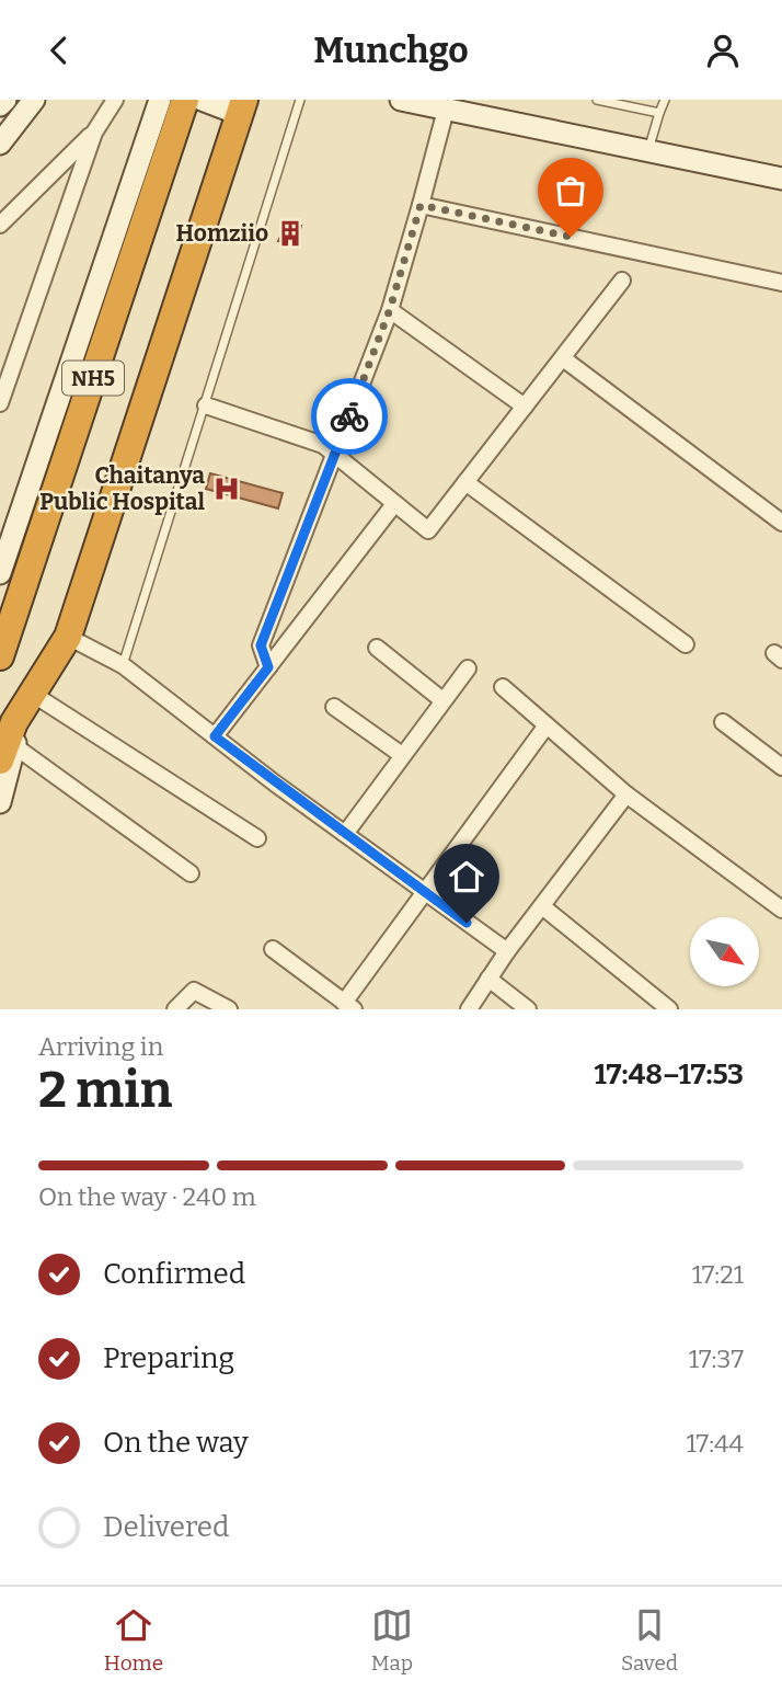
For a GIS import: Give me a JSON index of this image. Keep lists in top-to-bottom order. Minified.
{"streets":{"highway":["NH5"]},"places":{"building":["Homziio"],"hospital":["Chaitanya Public Hospital"]},"north":"bottom right","page":{"header":"Munchgo","heading":["2 min","Arriving in","17:48–17:53"],"bar":"On the way · 240 m","list":[["Confirmed","17:21"],["Preparing","17:37"],["On the way","17:44"],"Delivered"],"tabs":["Home","Map","Saved"]}}
